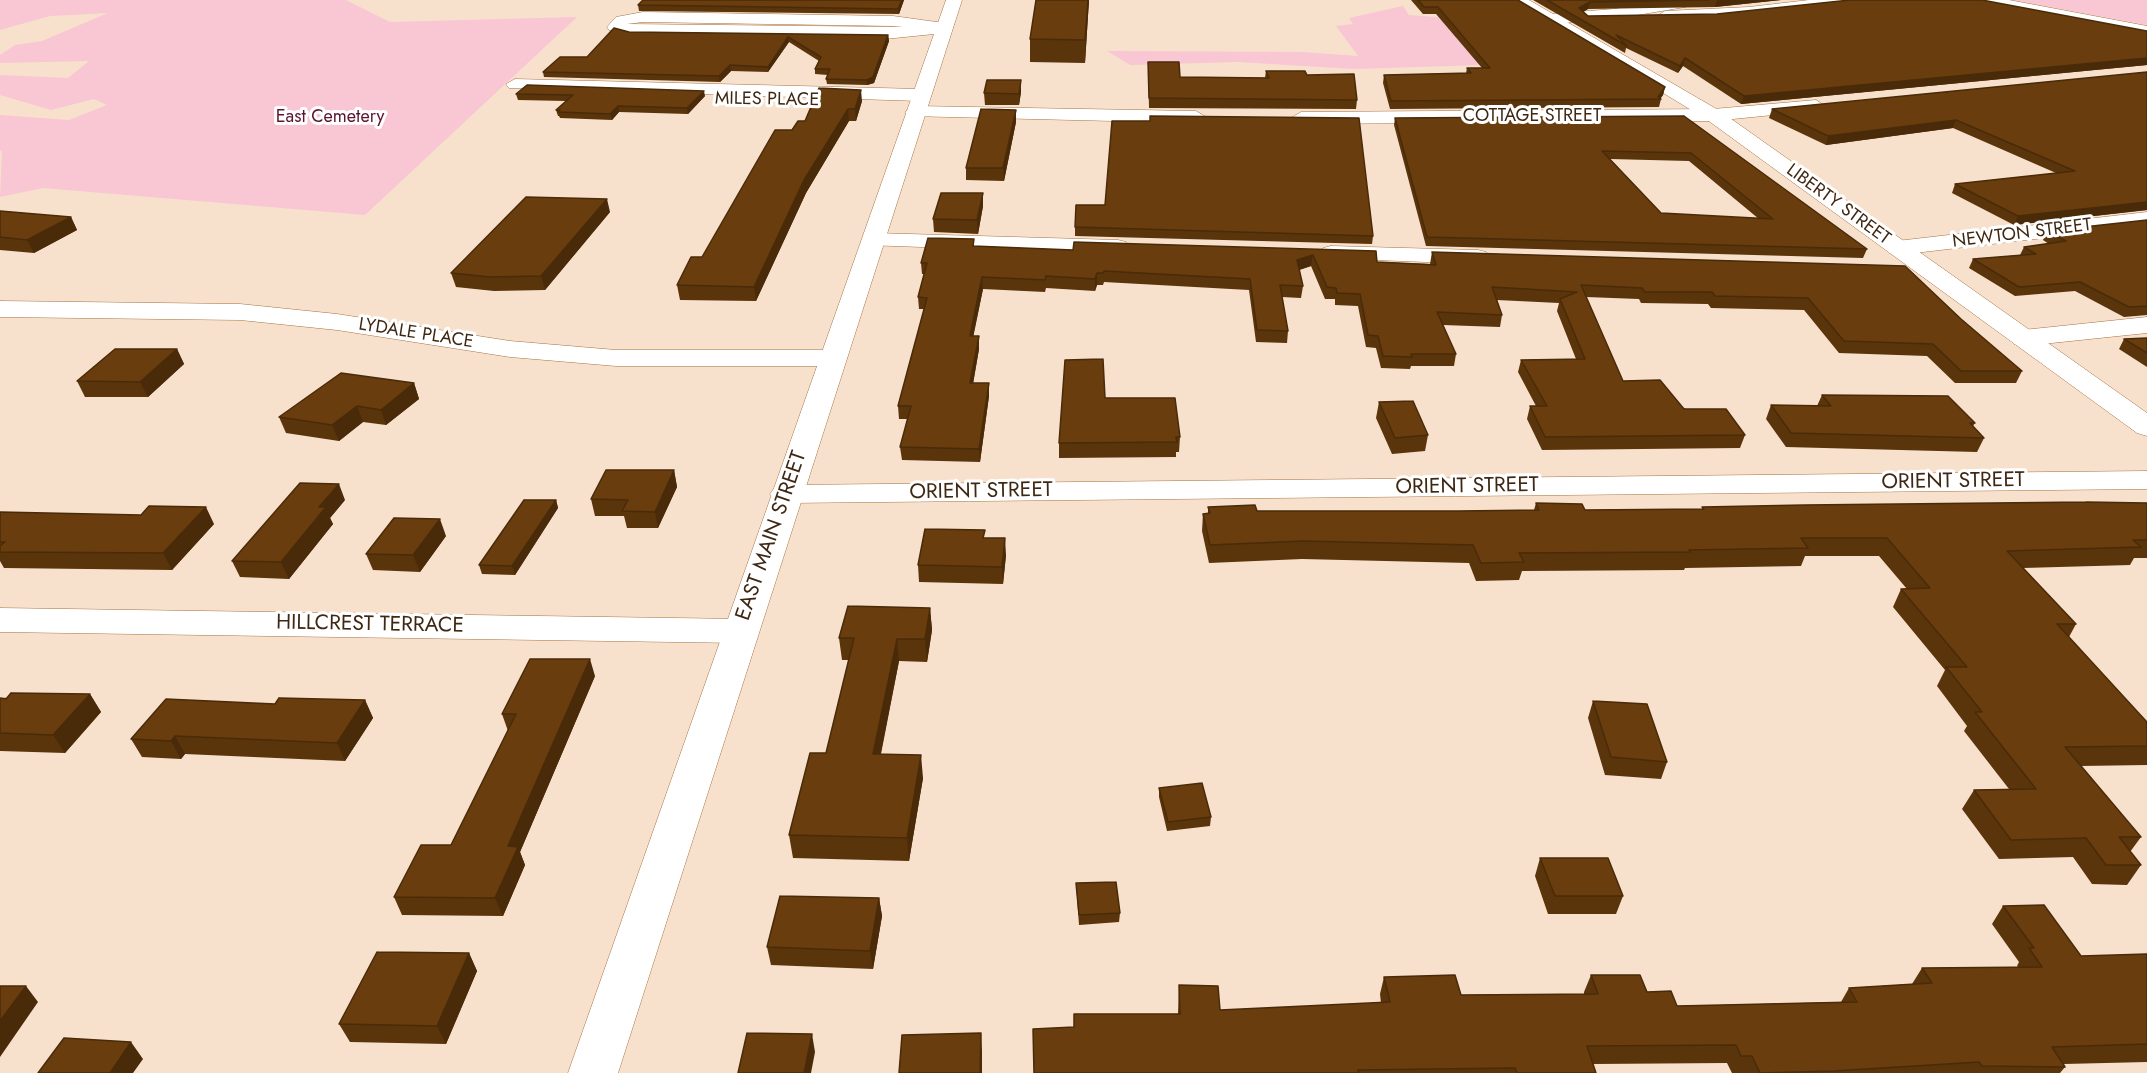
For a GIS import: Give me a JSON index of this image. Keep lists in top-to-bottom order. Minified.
{"streets":{"street":["MILES PLACE","COTTAGE STREET","LIBERTY STREET","NEWTON STREET","LYDALE PLACE","ORIENT STREET","EAST MAIN STREET","HILLCREST TERRACE"]},"crossings":[["MILES PLACE","EAST MAIN STREET"],["COTTAGE STREET","LIBERTY STREET"],["LIBERTY STREET","NEWTON STREET"],["LYDALE PLACE","EAST MAIN STREET"],["ORIENT STREET","EAST MAIN STREET"],["EAST MAIN STREET","HILLCREST TERRACE"]],"parks":["East Cemetery"]}
